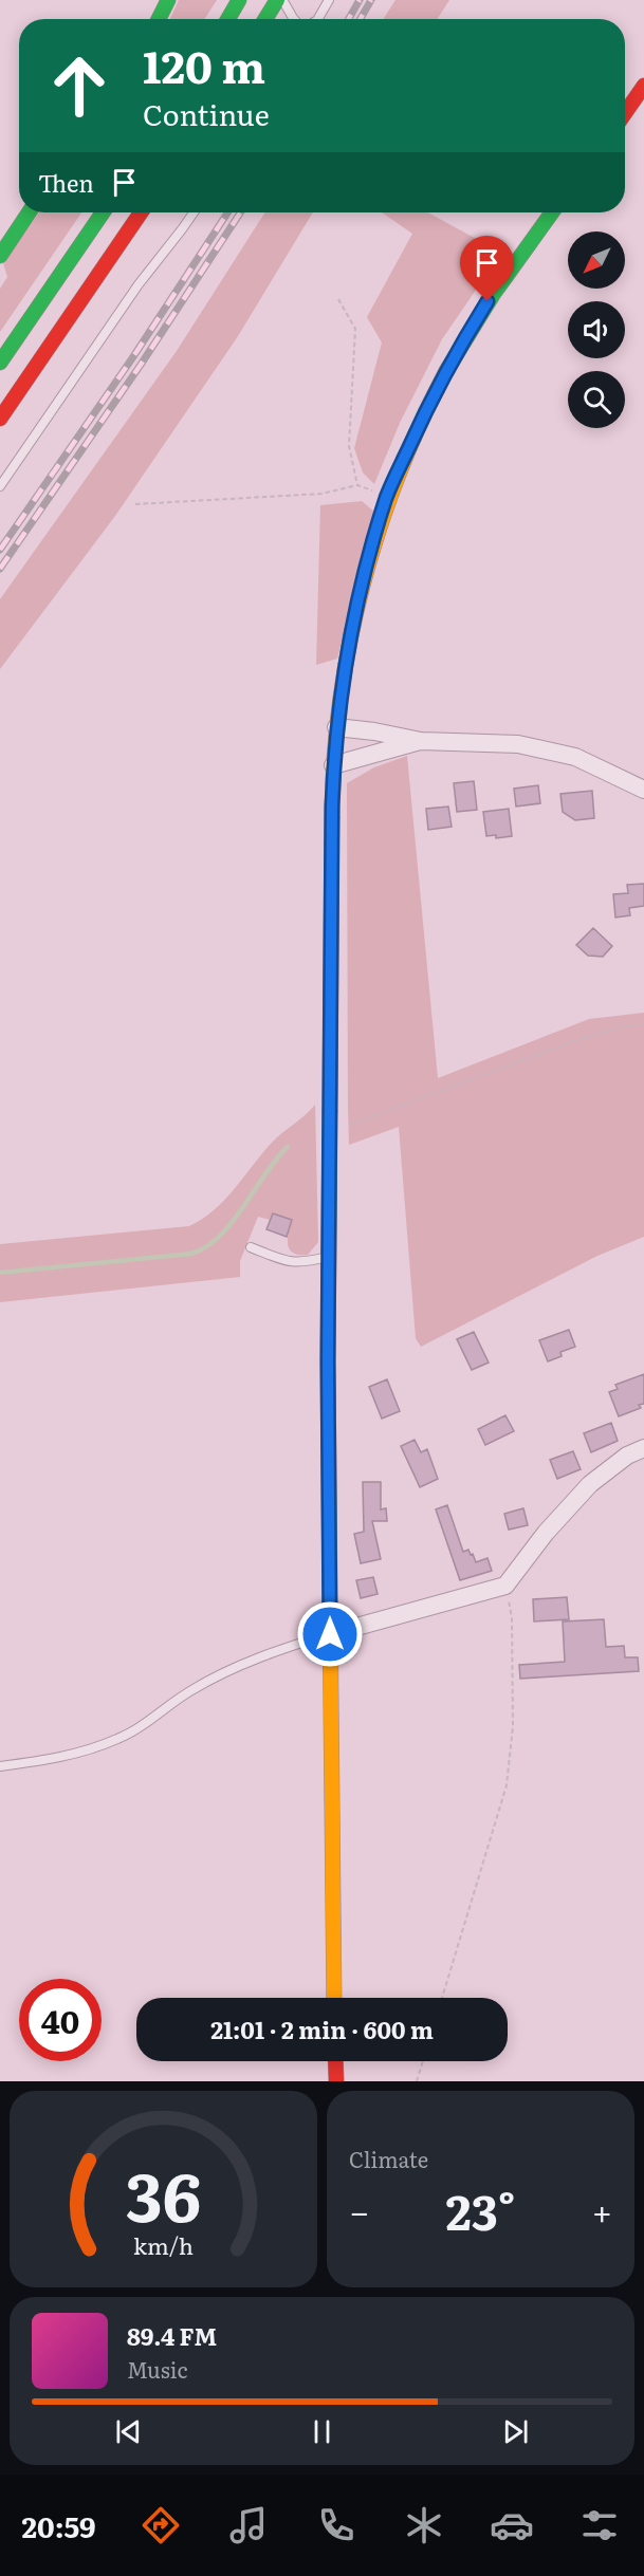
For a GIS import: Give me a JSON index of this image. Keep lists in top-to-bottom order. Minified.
{"north":"bottom left","page":{"turn":["120 m","Continue"],"then":"Then","limit":"40","trip":"21:01 · 2 min · 600 m","tile":"Climate","heat":["−","23°","+"],"song":["89.4 FM","Music"],"tabs":"20:59","gauge":["36","km/h"]}}
